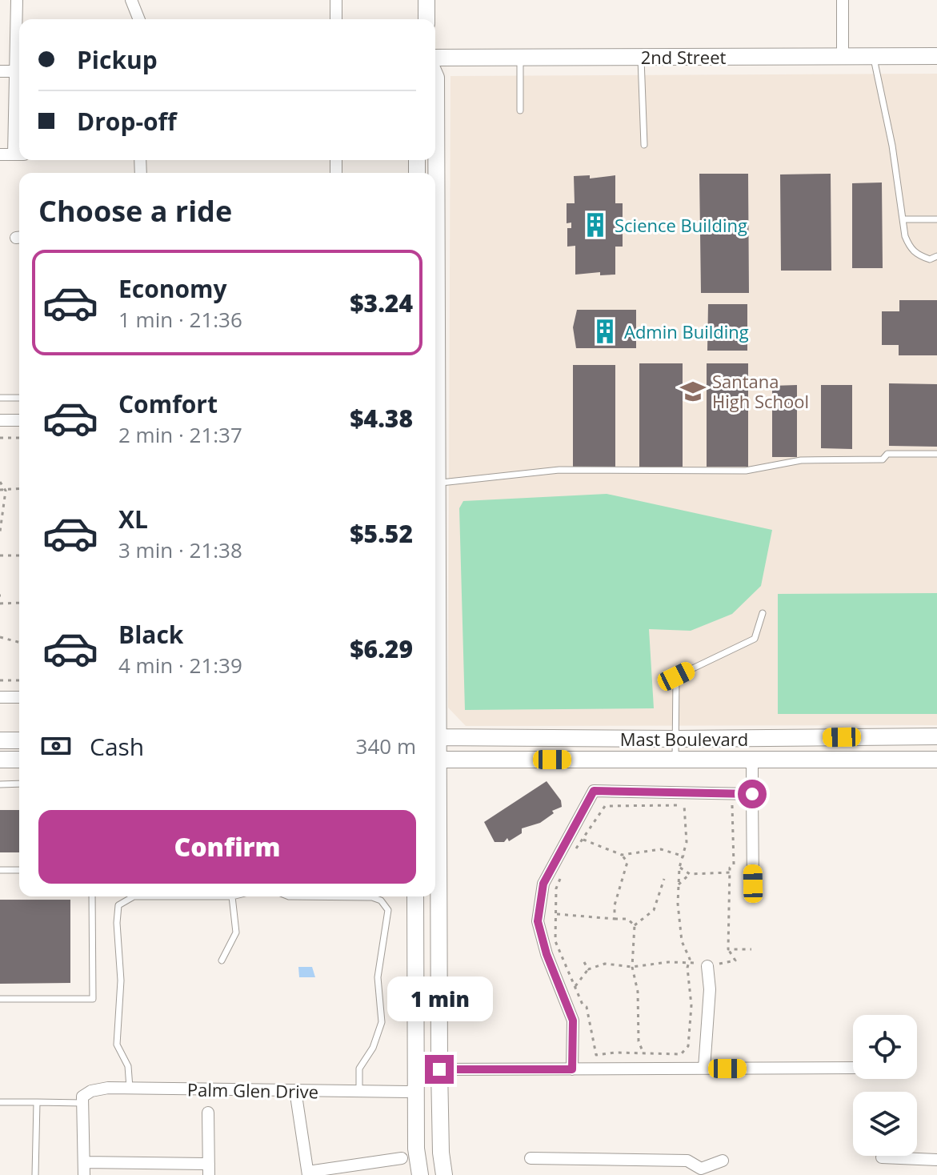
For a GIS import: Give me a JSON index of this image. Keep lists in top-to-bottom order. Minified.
{"streets":{"main road":["2nd Street","Mast Boulevard"],"street":["Palm Glen Drive"]},"places":{"building":["Science Building","Admin Building"],"school or university":["Santana High School"]},"page":{"banner":["Pickup","Drop-off"],"heading":"Choose a ride","list":[{"name":"Economy","note":"1 min · 21:36","value":"$3.24"},{"name":"Comfort","note":"2 min · 21:37","value":"$4.38"},{"name":"XL","note":"3 min · 21:38","value":"$5.52"},{"name":"Black","note":"4 min · 21:39","value":"$6.29"}],"pay":["Cash","340 m"],"buttons":"Confirm","bubble":"1 min"}}
